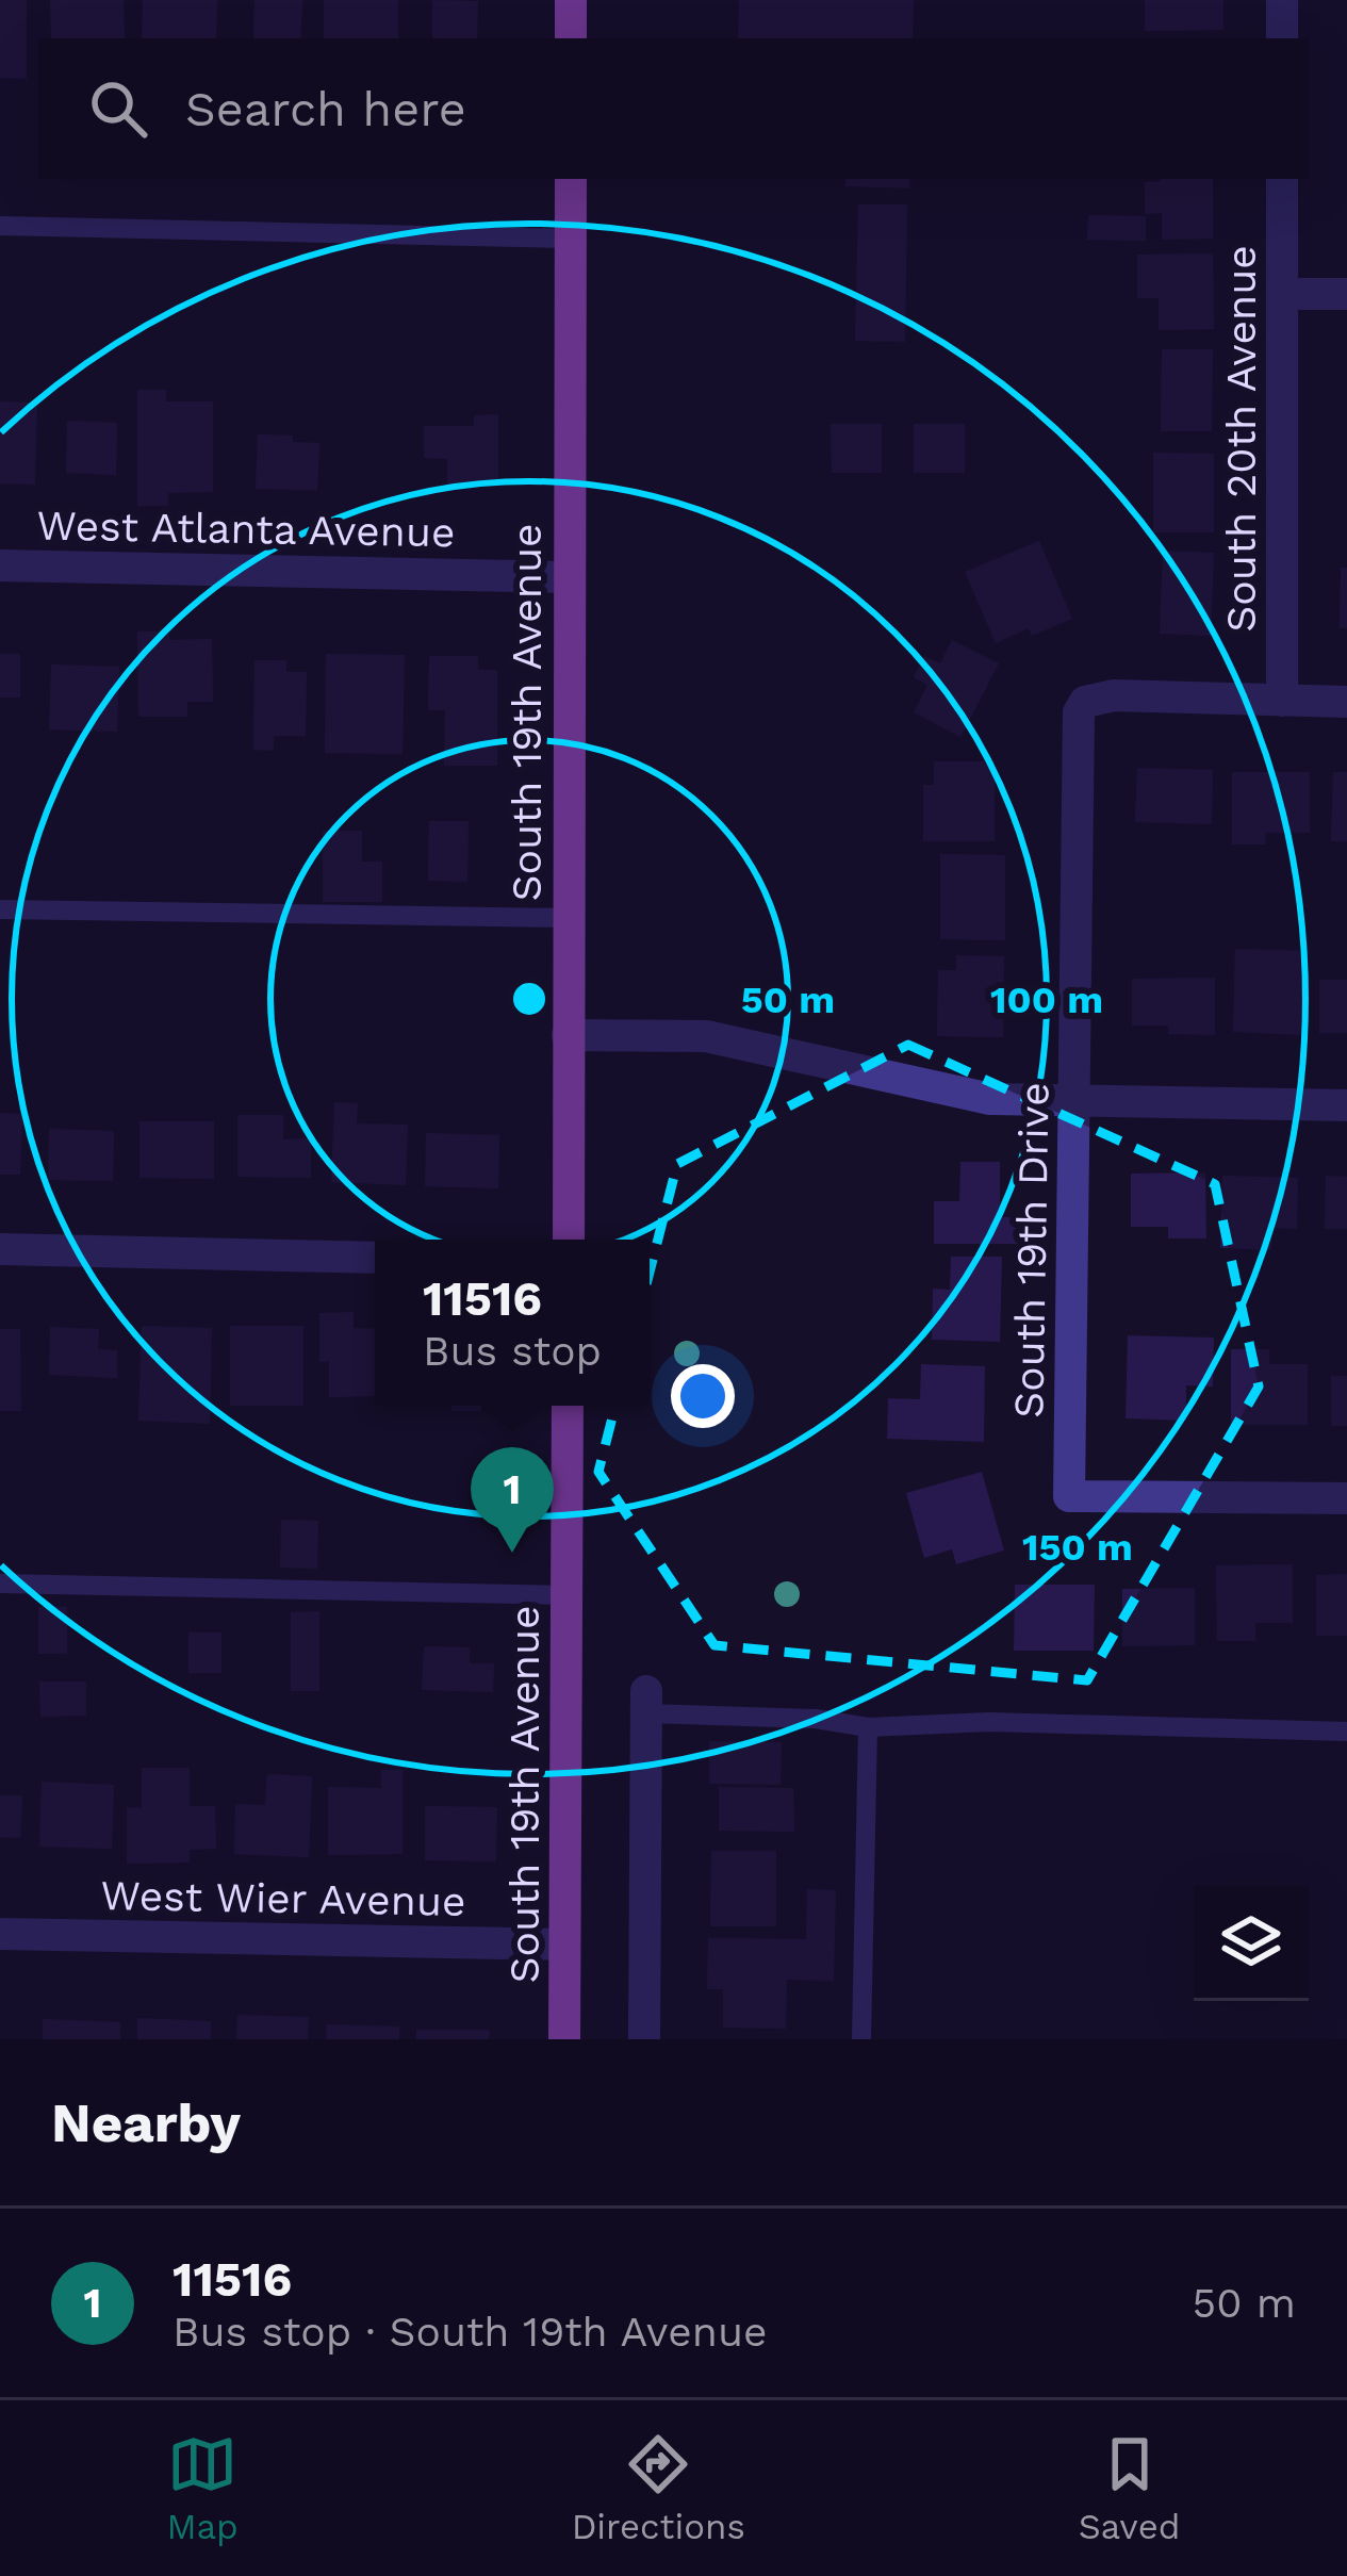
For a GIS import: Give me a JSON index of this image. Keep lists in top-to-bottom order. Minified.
{"streets":{"main road":["South 19th Avenue"],"street":["South 20th Avenue","West Atlanta Avenue","South 19th Drive","West Wier Avenue"]},"crossings":[["South 20th Avenue","South 19th Drive"],["West Atlanta Avenue","South 19th Avenue"],["South 19th Avenue","West Wier Avenue"]],"page":{"search":"Search here","popup":["11516","Bus stop"],"pins":"1","heading":"Nearby","list":[{"mark":"1","name":"11516","note":"Bus stop · South 19th Avenue","value":"50 m"}],"nav":["Map","Directions","Saved"]},"rings":["50 m","100 m","150 m"]}
